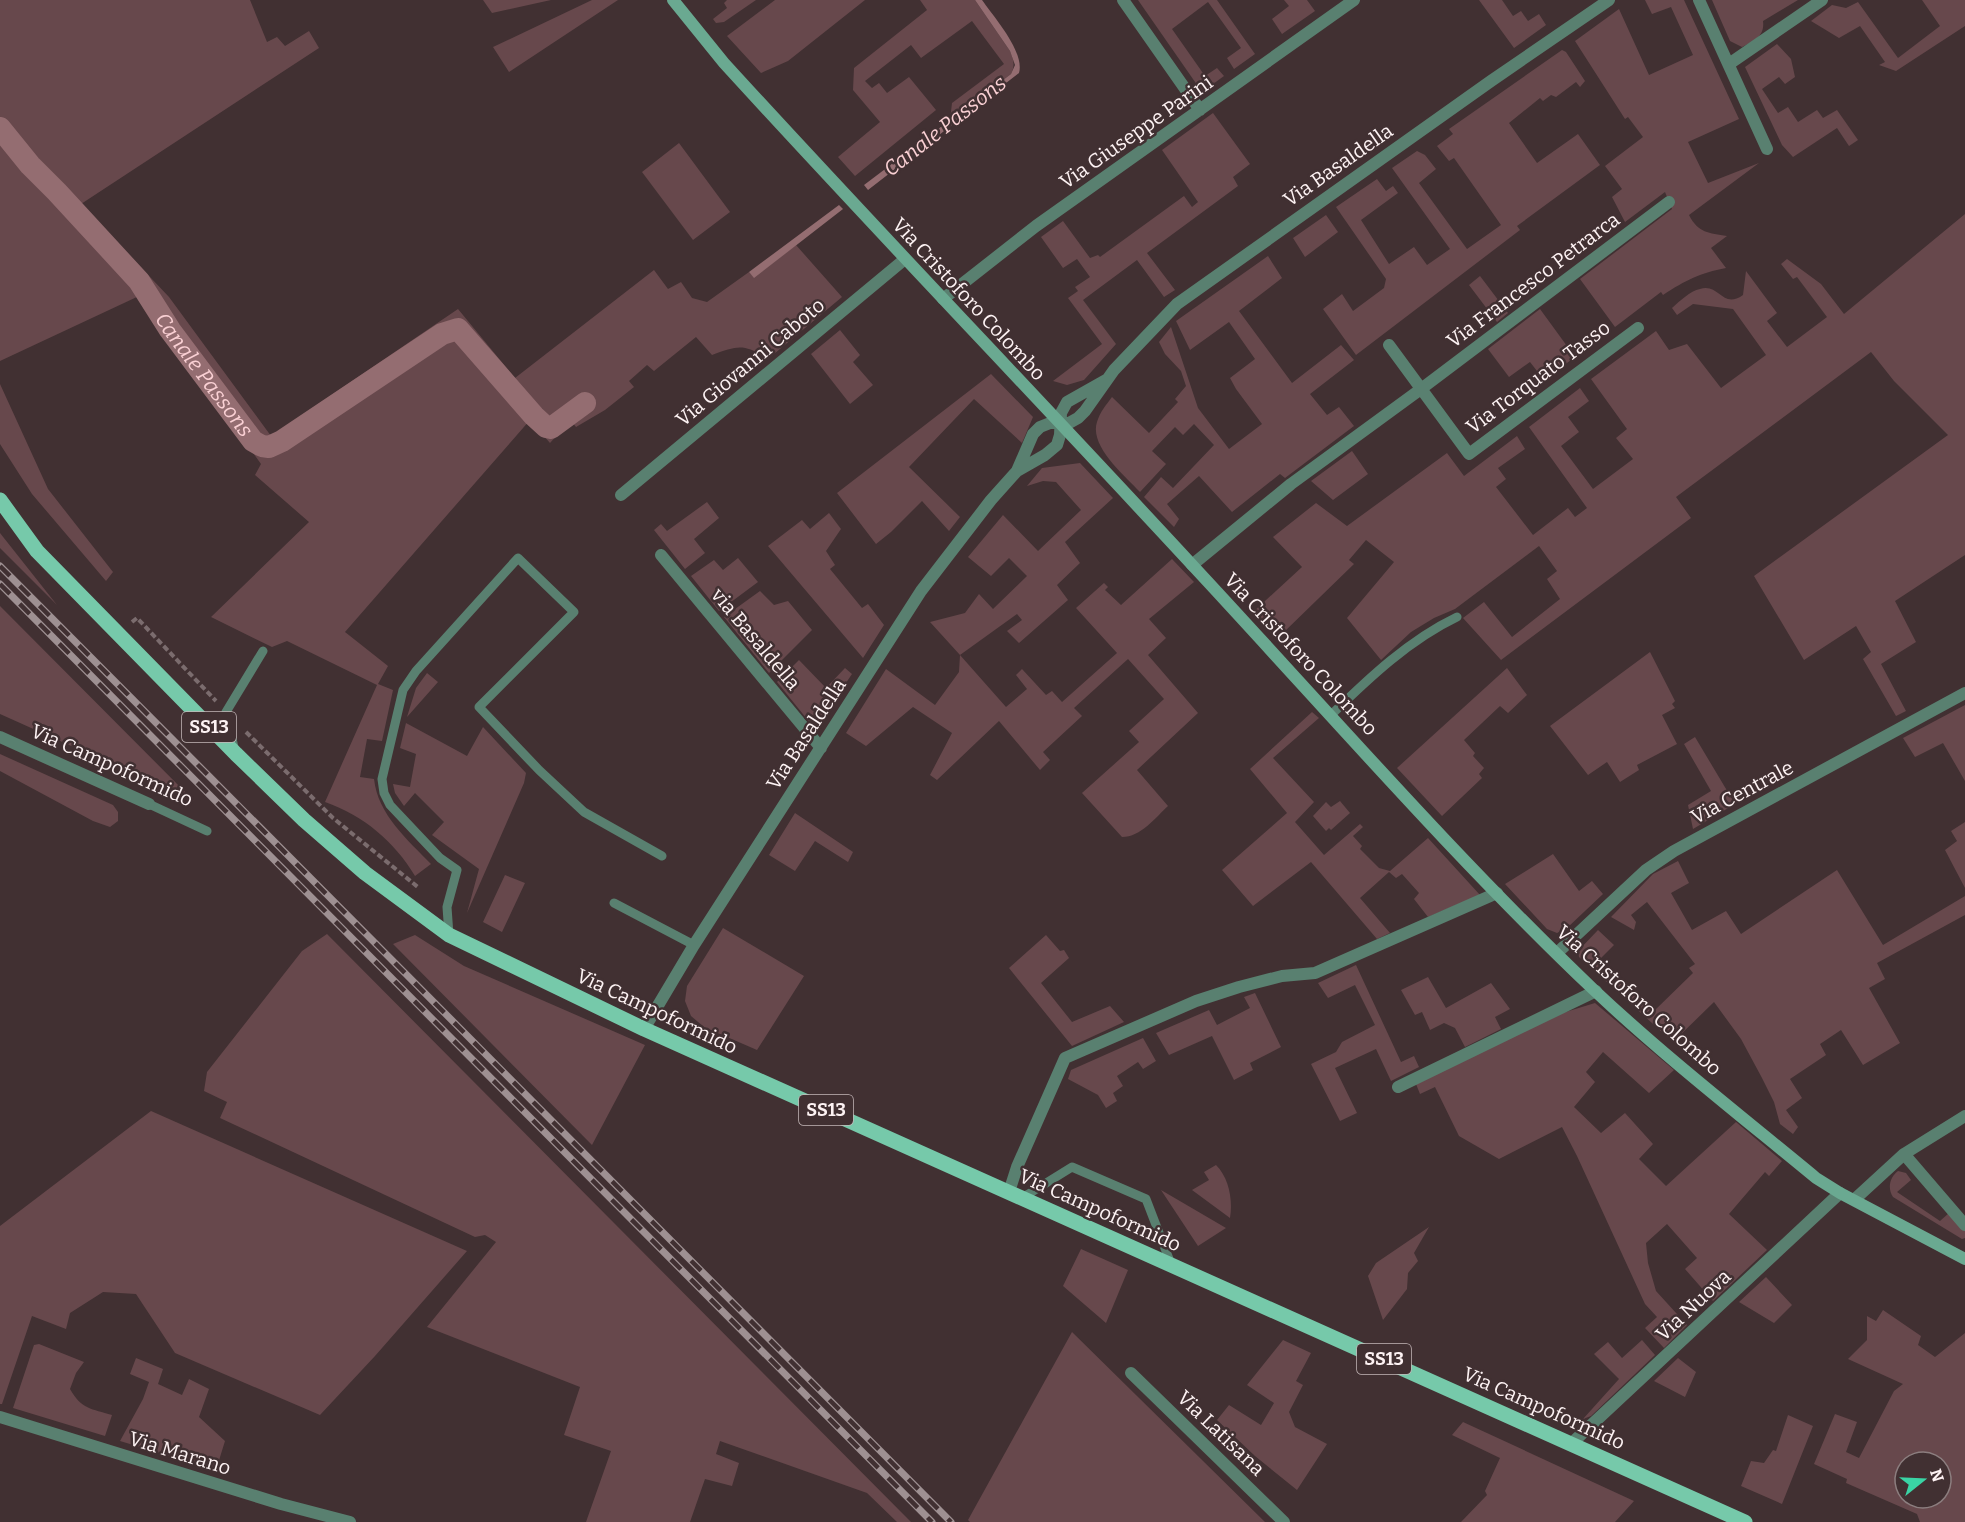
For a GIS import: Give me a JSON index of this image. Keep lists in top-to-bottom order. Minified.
{"streets":{"main road":["Via Cristoforo Colombo","SS13","Via Campoformido"],"street":["Via Giuseppe Parini","Via Basaldella","Via Francesco Petrarca","Via Giovanni Caboto","Via Torquato Tasso","via Basaldella","Via Centrale","Via Nuova","Via Latisana","Via Marano"]},"crossings":[["Via Giuseppe Parini","Via Cristoforo Colombo"],["Via Basaldella","Via Cristoforo Colombo"],["Via Basaldella","via Basaldella"],["Via Basaldella","Via Campoformido"],["Via Francesco Petrarca","Via Cristoforo Colombo"],["Via Francesco Petrarca","Via Torquato Tasso"],["Via Cristoforo Colombo","Via Giovanni Caboto"],["Via Cristoforo Colombo","Via Centrale"],["Via Cristoforo Colombo","Via Nuova"],["SS13","Via Campoformido"],["Via Campoformido","Via Nuova"]],"water":["Canale Passons"],"north":"right"}
